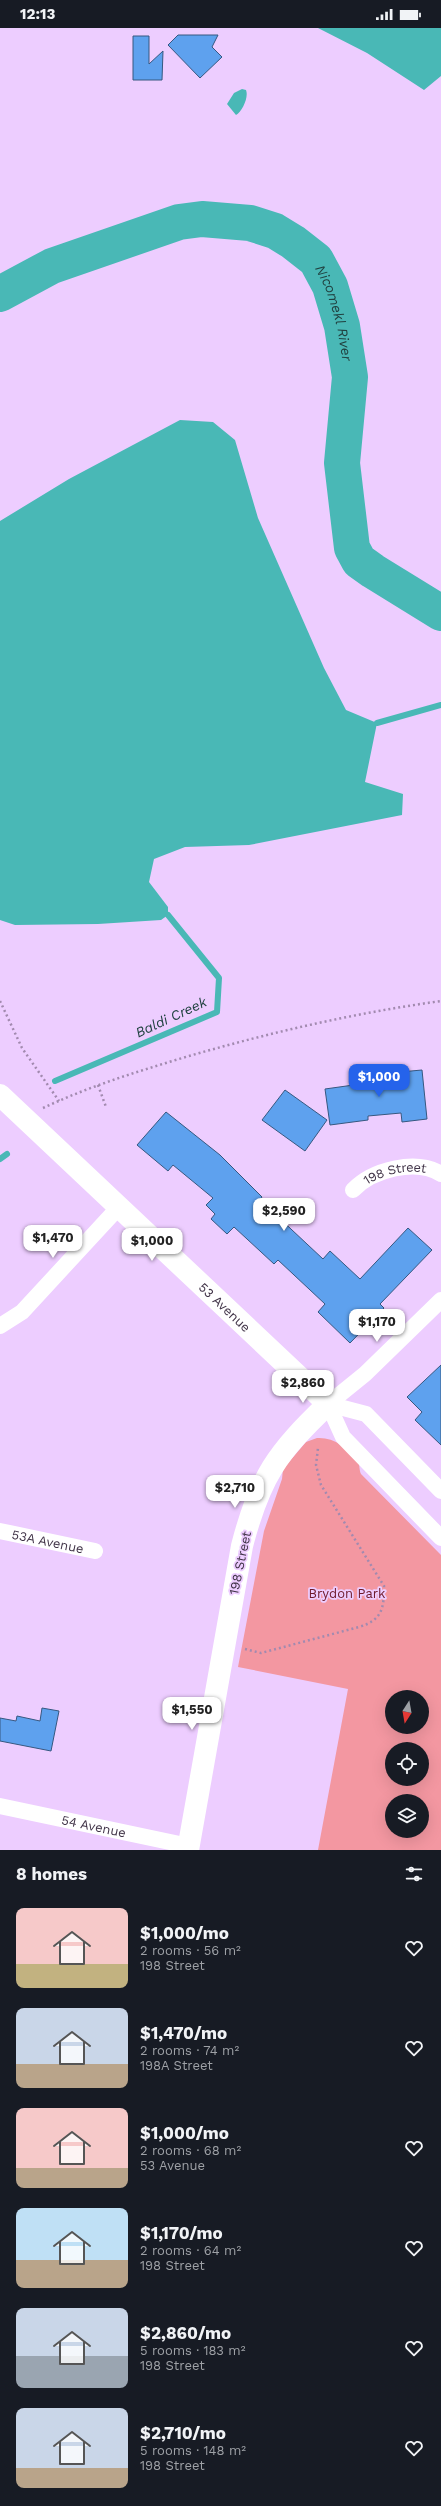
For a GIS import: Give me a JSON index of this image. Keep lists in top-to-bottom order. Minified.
{"streets":{"street":["198 Street","53 Avenue","53A Avenue","54 Avenue"]},"crossings":[["198 Street","53 Avenue"],["198 Street","54 Avenue"]],"water":["Nicomekl River","Baldi Creek"],"parks":["Brydon Park"],"north":"bottom","page":{"status":"12:13","price":["$1,000","$2,590","$1,470","$1,000","$1,170","$2,860","$2,710","$1,550"],"heading":"8 homes","list":[{"name":"$1,000/mo","note":"2 rooms · 56 m² · 198 Street"},{"name":"$1,470/mo","note":"2 rooms · 74 m² · 198A Street"},{"name":"$1,000/mo","note":"2 rooms · 68 m² · 53 Avenue"},{"name":"$1,170/mo","note":"2 rooms · 64 m² · 198 Street"},{"name":"$2,860/mo","note":"5 rooms · 183 m² · 198 Street"},{"name":"$2,710/mo","note":"5 rooms · 148 m² · 198 Street"}]}}
